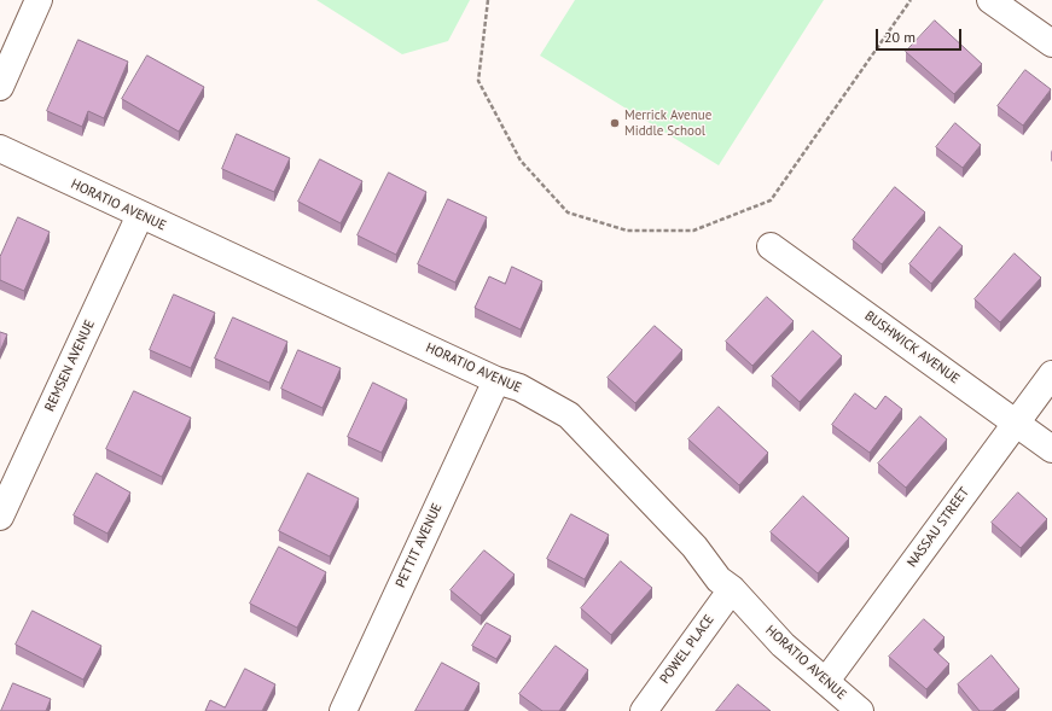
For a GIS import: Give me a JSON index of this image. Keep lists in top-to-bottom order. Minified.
{"streets":{"street":["HORATIO AVENUE","BUSHWICK AVENUE","REMSEN AVENUE","NASSAU STREET","PETTIT AVENUE","POWEL PLACE"]},"crossings":[["HORATIO AVENUE","REMSEN AVENUE"],["HORATIO AVENUE","NASSAU STREET"],["HORATIO AVENUE","PETTIT AVENUE"],["HORATIO AVENUE","POWEL PLACE"],["BUSHWICK AVENUE","NASSAU STREET"]],"places":["Merrick Avenue Middle School"],"scale_bar":"20 m"}
